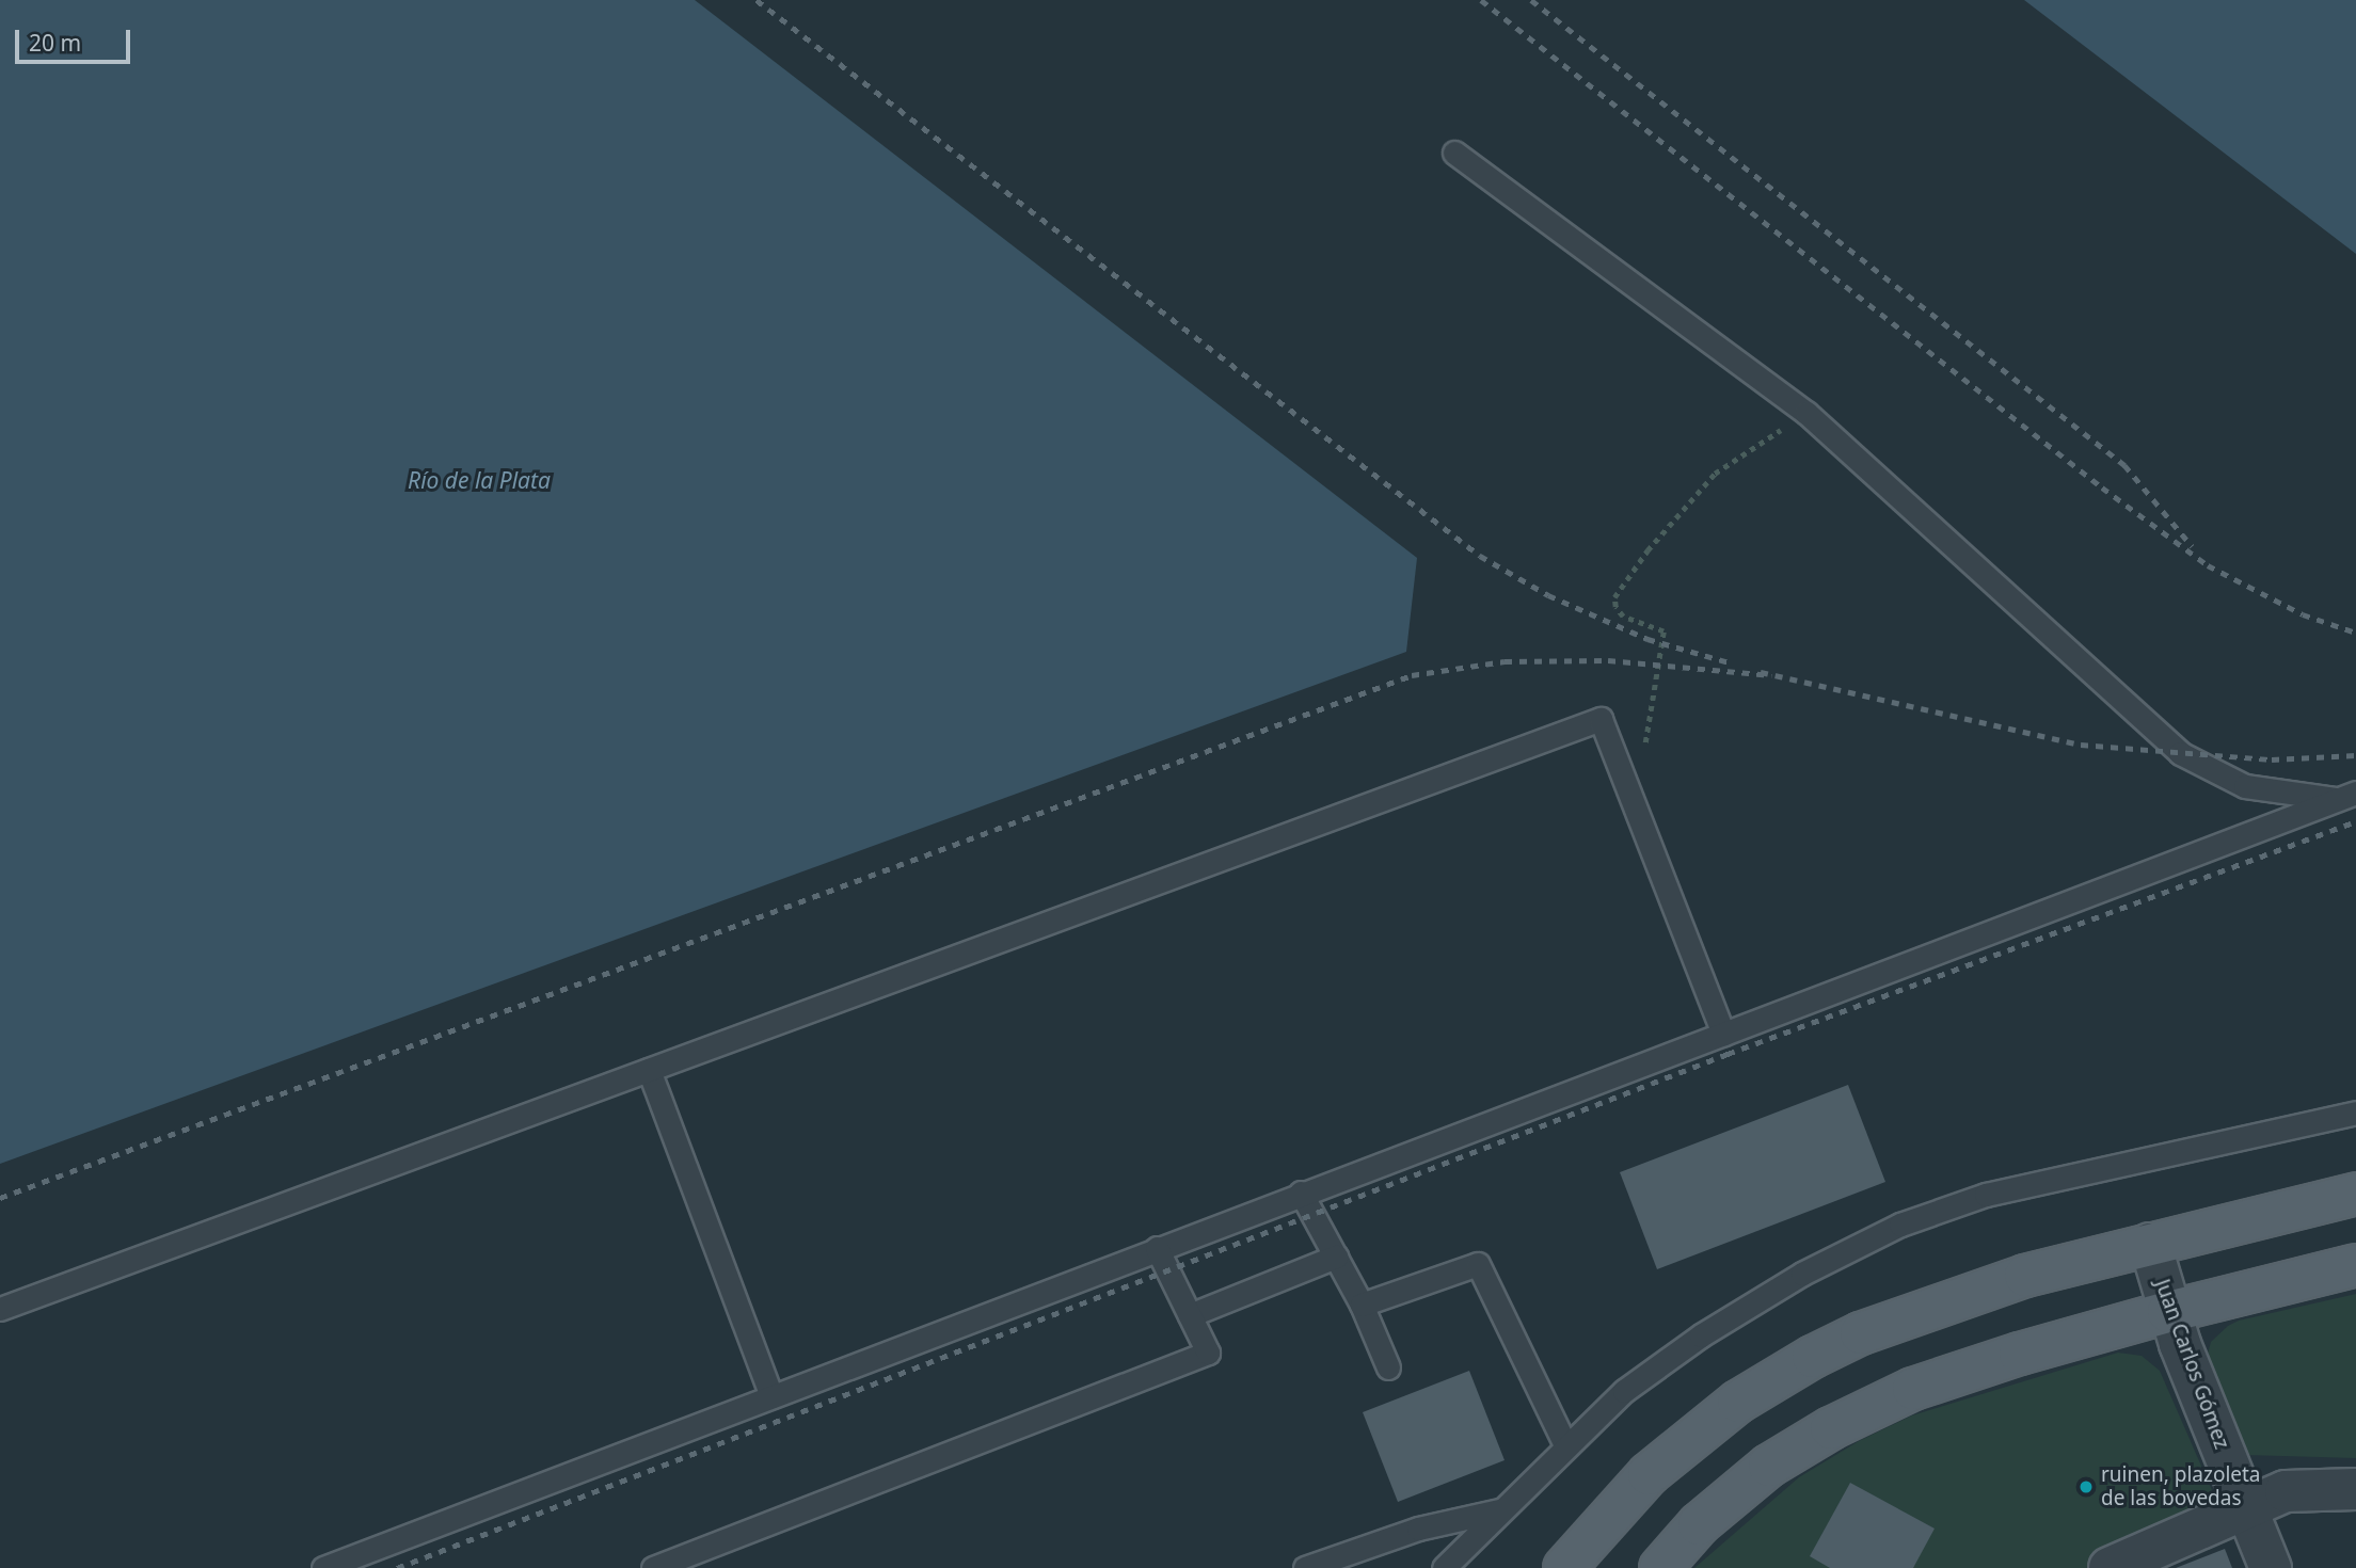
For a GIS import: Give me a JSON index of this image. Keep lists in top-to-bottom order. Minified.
{"streets":{"street":["Juan Carlos Gómez"]},"water":["Río de la Plata"],"places":["ruinen, plazoleta de las bovedas"],"scale_bar":"20 m"}
